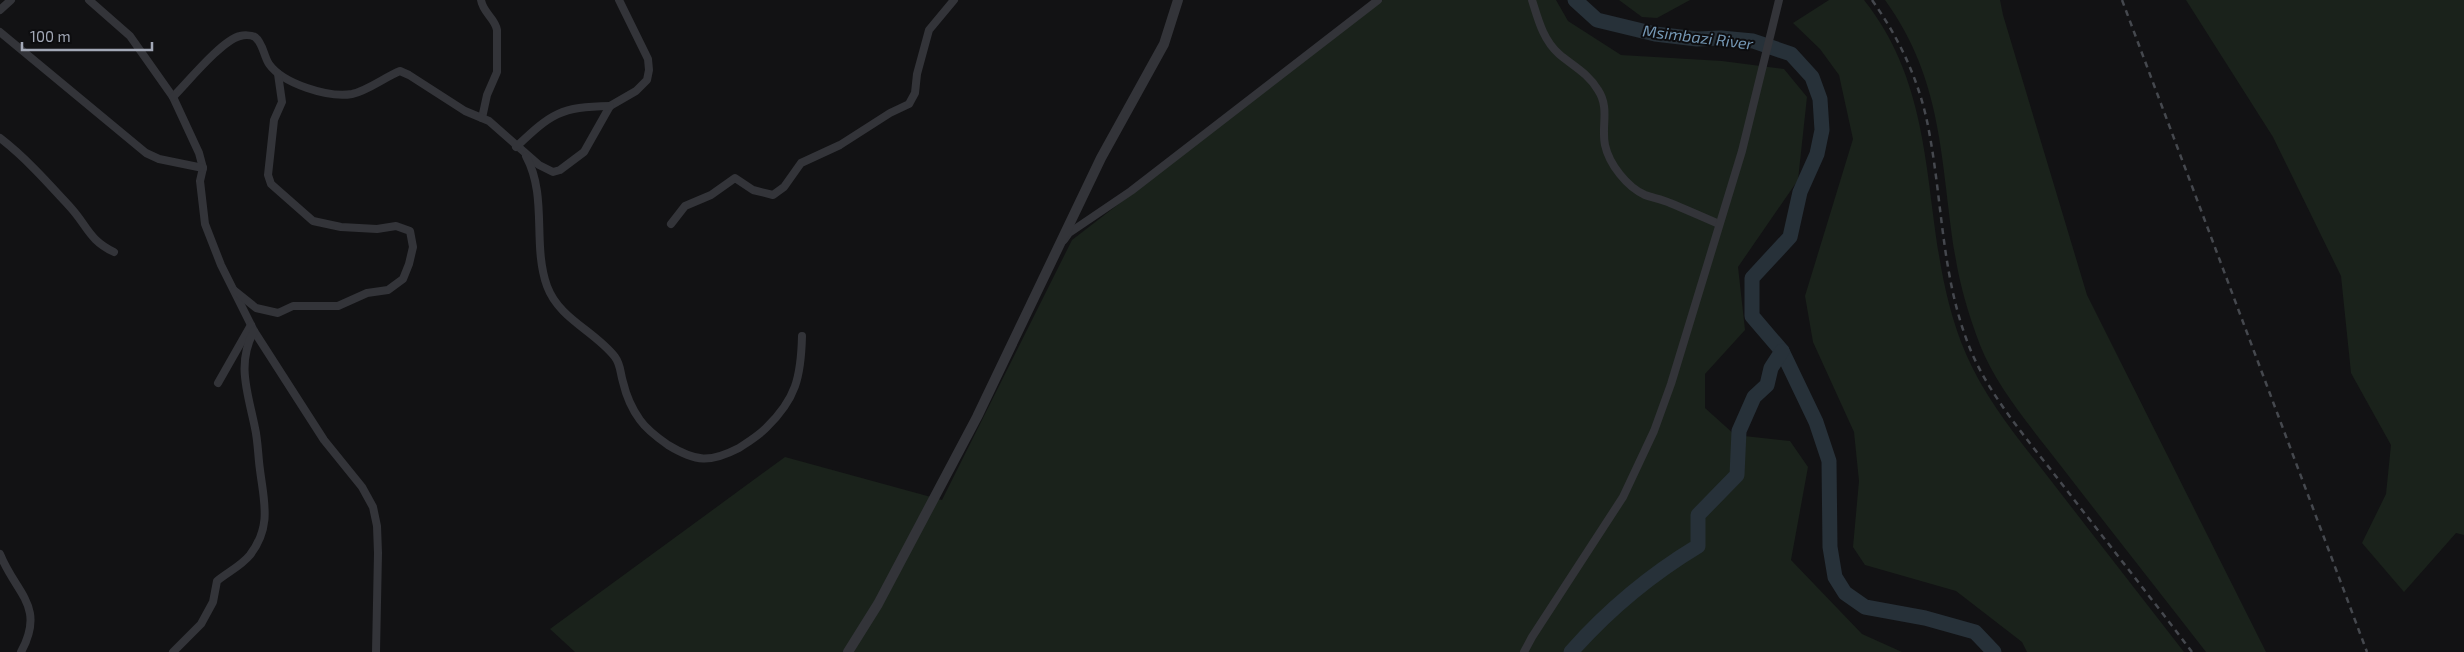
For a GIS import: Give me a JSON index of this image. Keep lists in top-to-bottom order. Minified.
{"water":["Msimbazi River"],"scale_bar":"100 m"}
